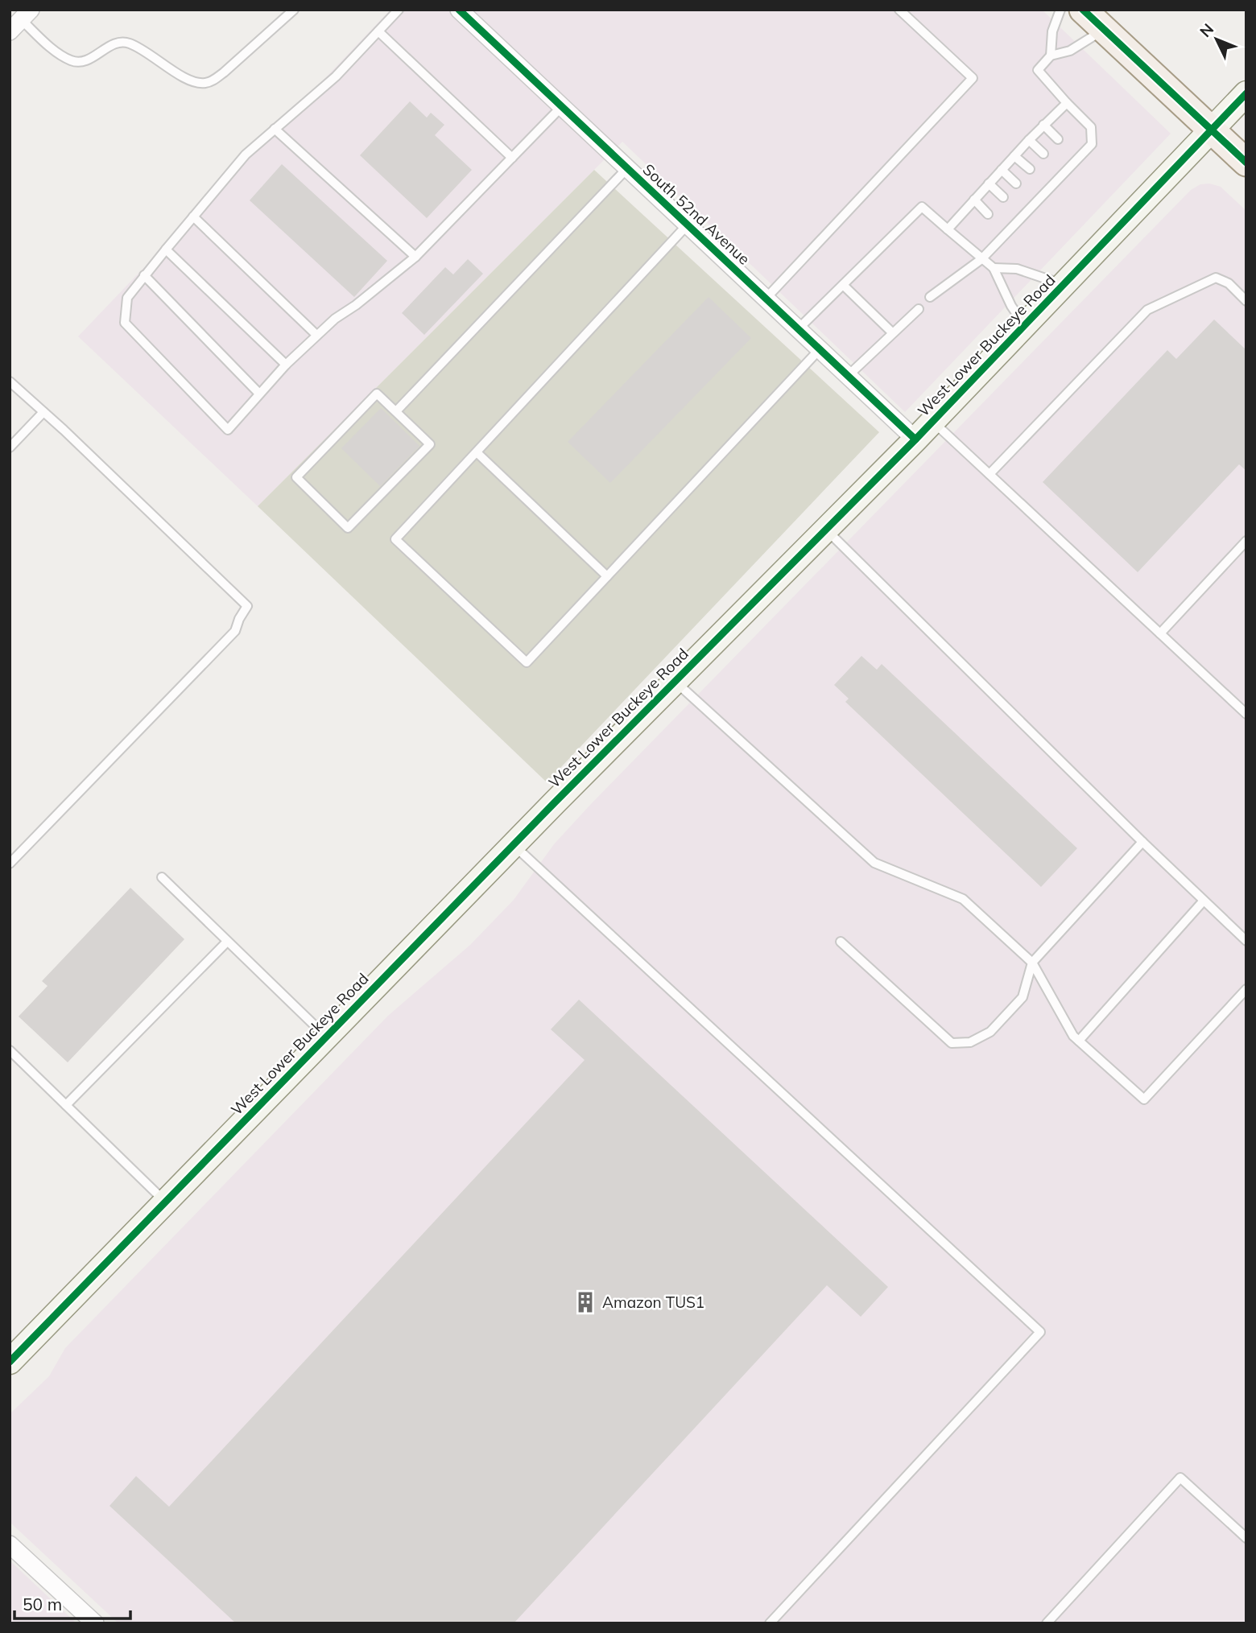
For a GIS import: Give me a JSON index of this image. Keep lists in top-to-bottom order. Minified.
{"streets":{"main road":["West Lower Buckeye Road"],"street":["South 52nd Avenue"]},"crossings":[["South 52nd Avenue","West Lower Buckeye Road"]],"places":{"building":["Amazon TUS1"]},"scale_bar":"50 m","north":"top left"}
